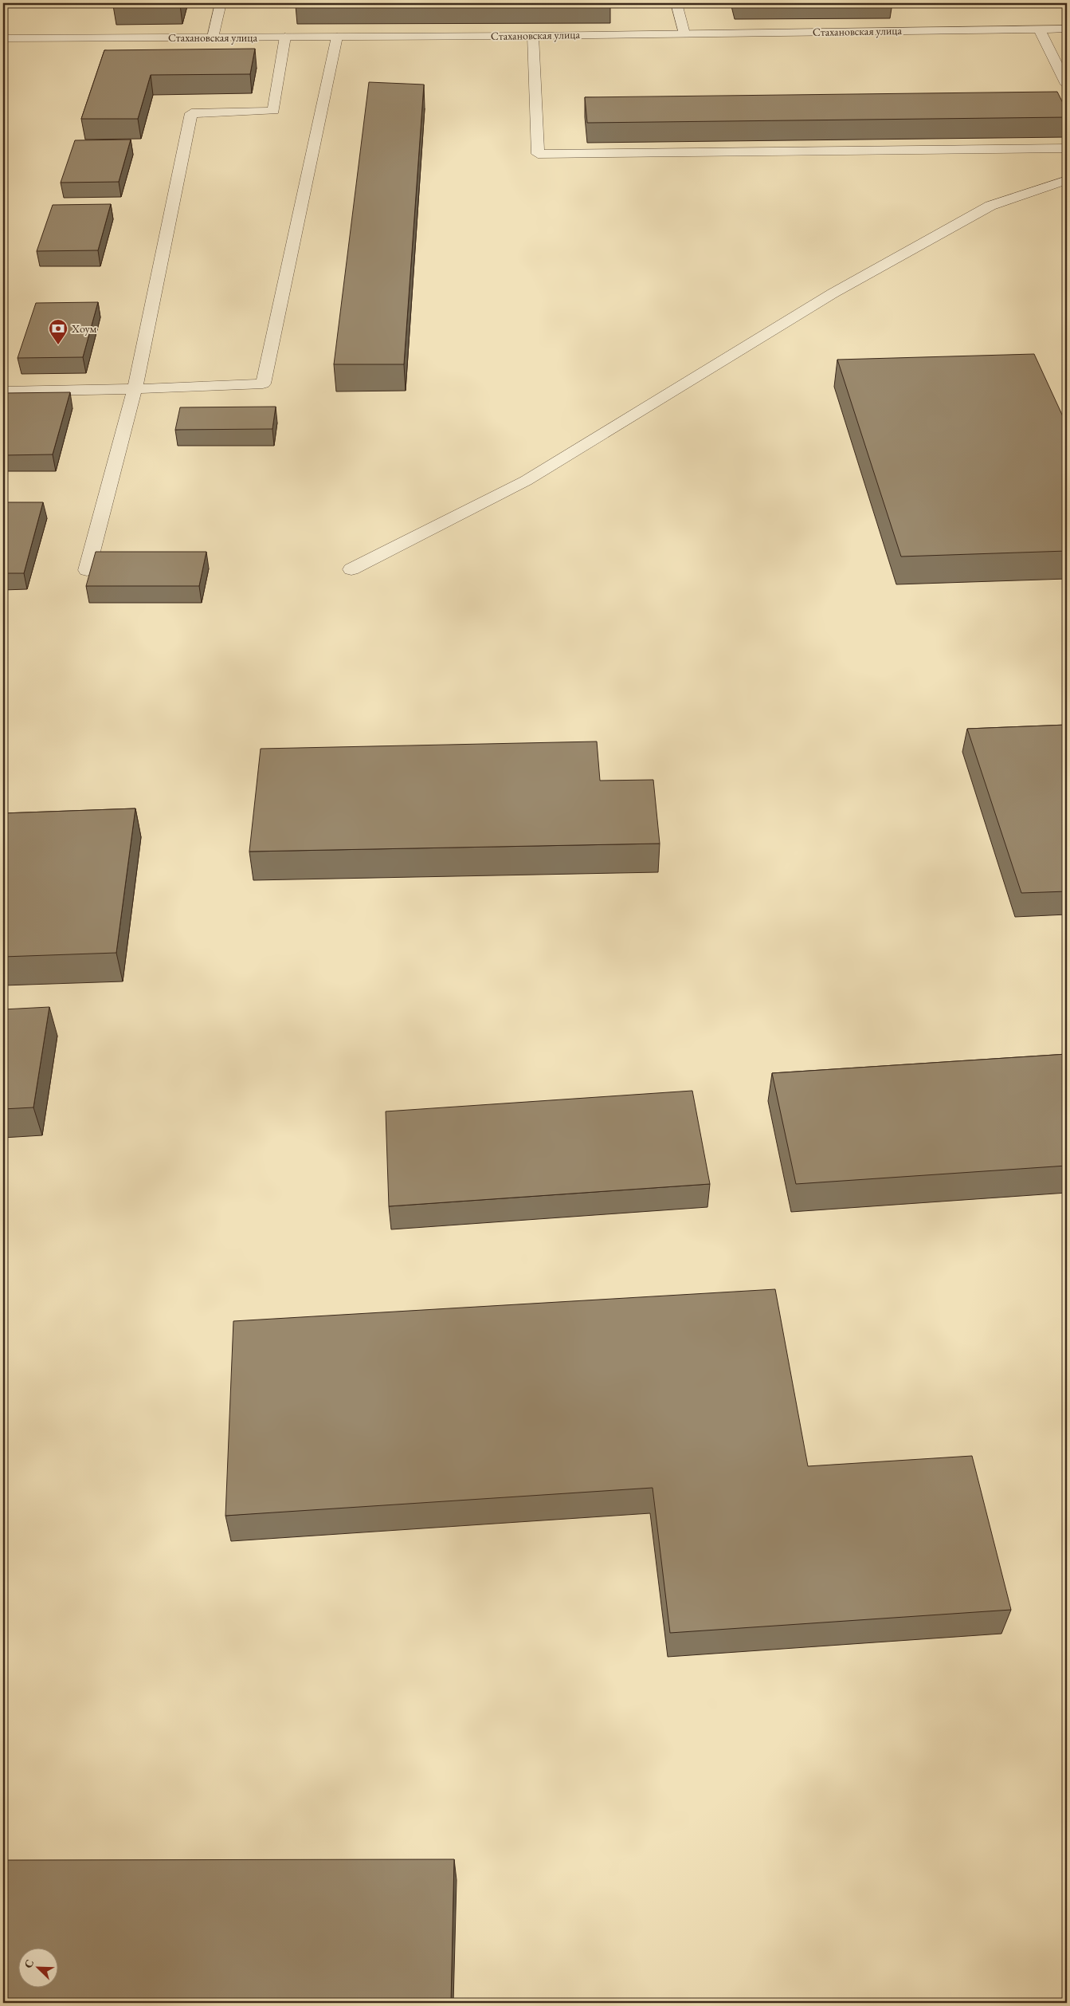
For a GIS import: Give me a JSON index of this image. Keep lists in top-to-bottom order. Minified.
{"streets":{"street":["Стахановская улица"]},"places":{"bank":["Хоум"]},"north":"top left"}
